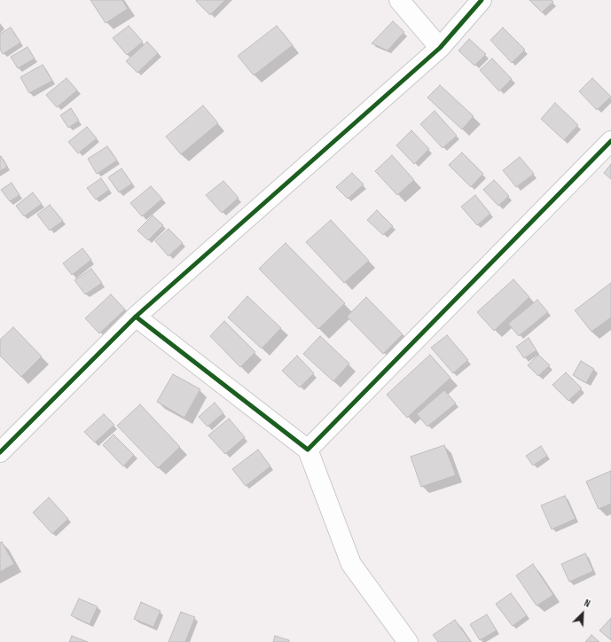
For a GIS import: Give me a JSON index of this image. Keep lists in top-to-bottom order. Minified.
{"north":"top right"}
